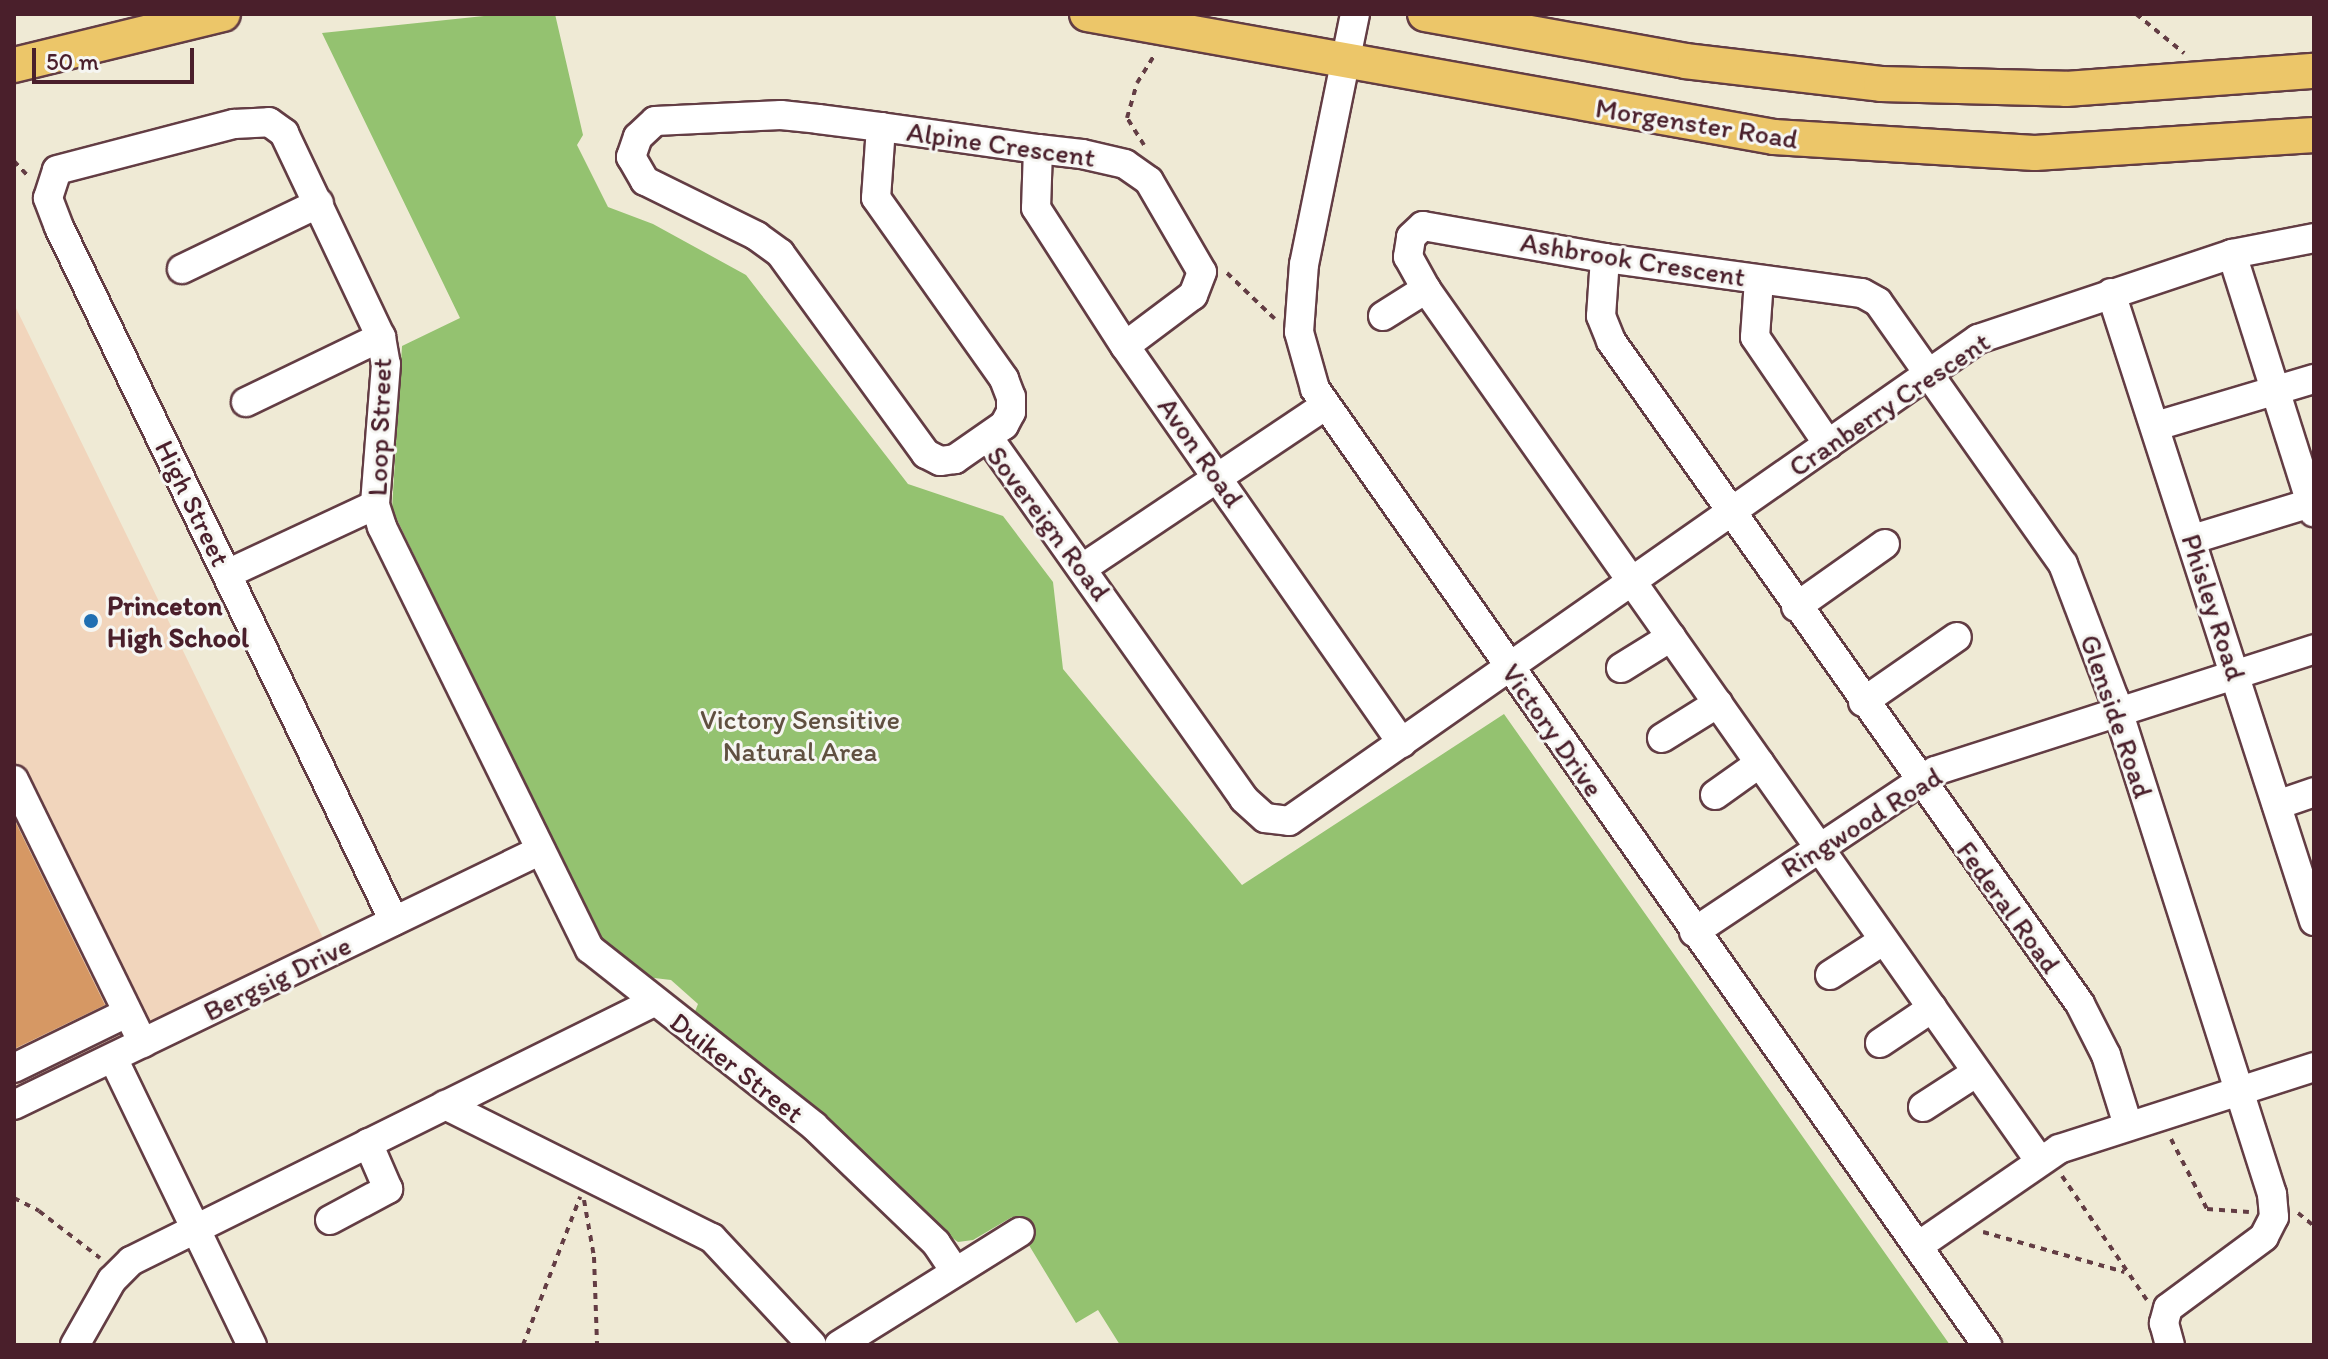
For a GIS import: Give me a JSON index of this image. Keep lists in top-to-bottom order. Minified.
{"streets":{"main road":["Morgenster Road"],"street":["Alpine Crescent","Ashbrook Crescent","Cranberry Crescent","Loop Street","Avon Road","High Street","Sovereign Road","Phisley Road","Glenside Road","Victory Drive","Ringwood Road","Federal Road","Bergsig Drive","Duiker Street"]},"crossings":[["Morgenster Road","Victory Drive"],["Alpine Crescent","Avon Road"],["Alpine Crescent","Sovereign Road"],["Ashbrook Crescent","Cranberry Crescent"],["Ashbrook Crescent","Glenside Road"],["Ashbrook Crescent","Federal Road"],["Cranberry Crescent","Avon Road"],["Cranberry Crescent","Sovereign Road"],["Cranberry Crescent","Phisley Road"],["Cranberry Crescent","Glenside Road"],["Cranberry Crescent","Victory Drive"],["Cranberry Crescent","Federal Road"],["Loop Street","High Street"],["Loop Street","Bergsig Drive"],["Loop Street","Duiker Street"],["High Street","Bergsig Drive"],["Phisley Road","Ringwood Road"],["Glenside Road","Ringwood Road"],["Victory Drive","Ringwood Road"],["Ringwood Road","Federal Road"],["Bergsig Drive","Duiker Street"]],"parks":["Victory Sensitive Natural Area"],"places":["Princeton High School"],"scale_bar":"50 m"}
